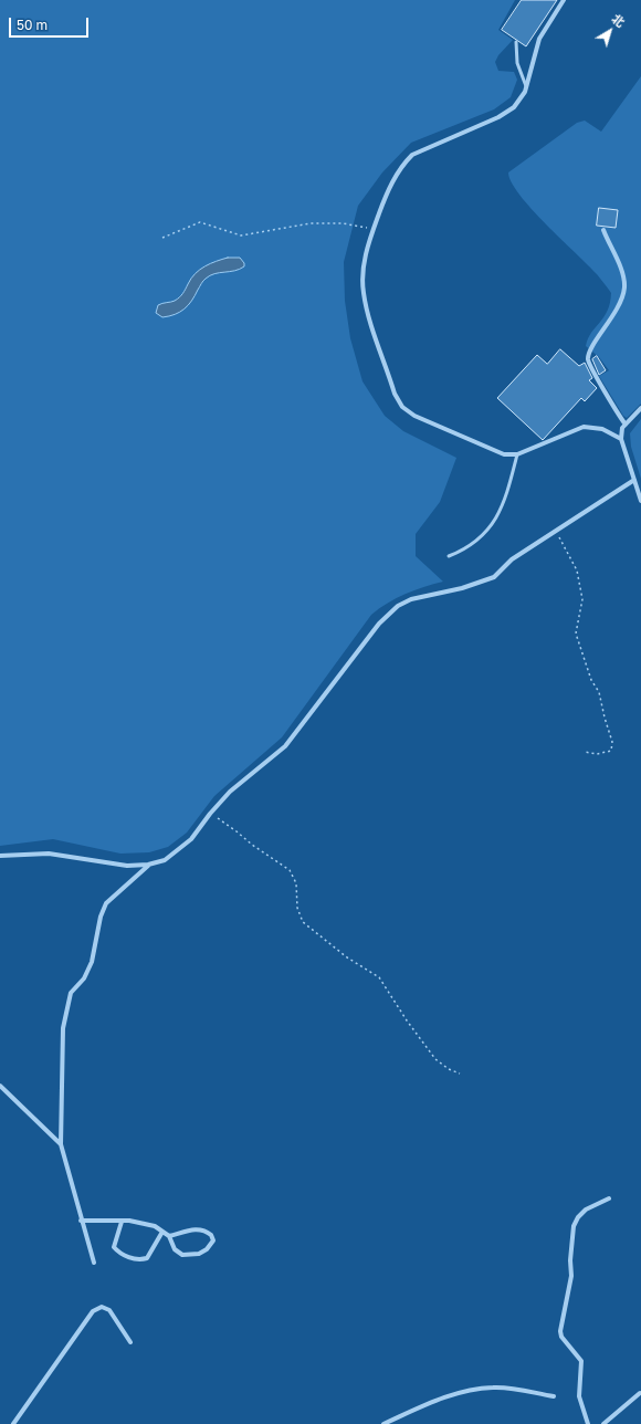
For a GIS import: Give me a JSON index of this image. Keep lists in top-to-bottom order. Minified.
{"scale_bar":"50 m","north":"top right"}
